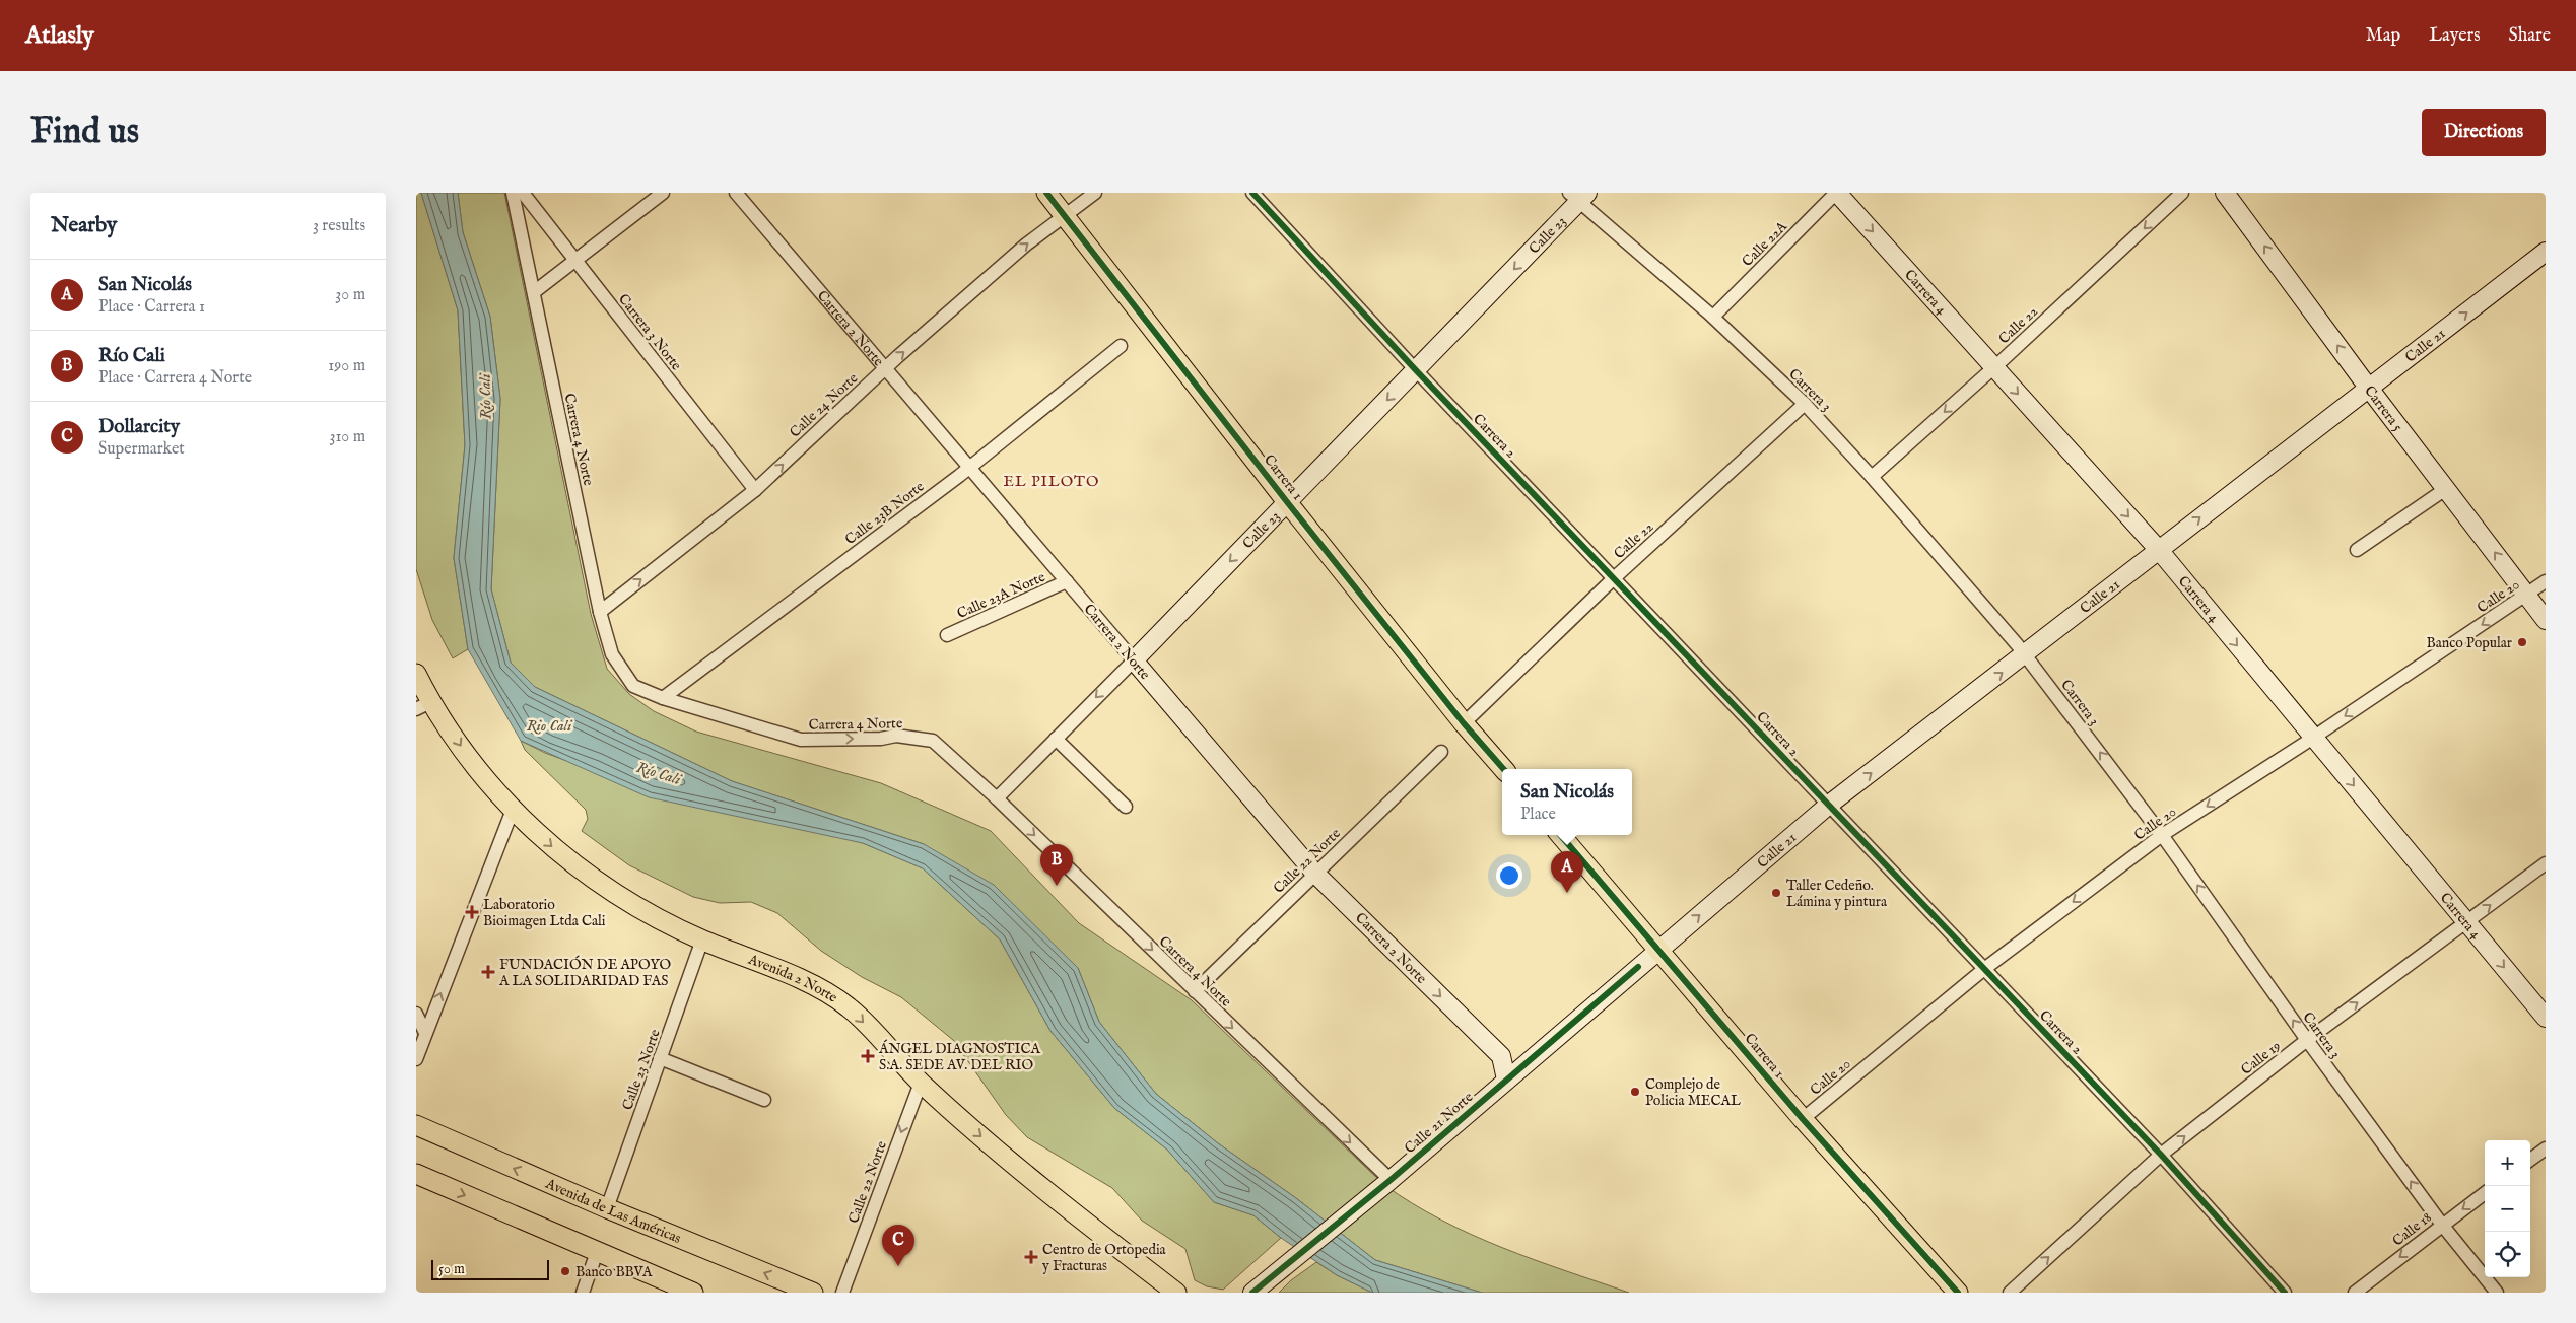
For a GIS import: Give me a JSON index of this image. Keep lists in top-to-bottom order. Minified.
{"streets":{"main road":["Calle 23","Carrera 4","Carrera 2 Norte","Calle 21","Carrera 5","Carrera 1","Avenida 2 Norte","Calle 21 Norte","Avenida de Las Américas"],"street":["Calle 22A","Calle 22","Carrera 3 Norte","Carrera 3","Calle 24 Norte","Carrera 2","Carrera 4 Norte","Calle 23B Norte","Calle 23A Norte","Calle 20","Calle 22 Norte","Calle 19","Calle 23 Norte","Calle 18"]},"crossings":[["Calle 23","Carrera 2 Norte"],["Calle 23","Carrera 3"],["Calle 23","Carrera 2"],["Calle 23","Carrera 4 Norte"],["Calle 23","Carrera 1"],["Calle 22A","Carrera 4"],["Calle 22A","Carrera 3"],["Carrera 4","Calle 22"],["Carrera 4","Calle 21"],["Carrera 4","Calle 20"],["Carrera 4","Calle 19"],["Calle 22","Carrera 3"],["Calle 22","Carrera 2"],["Calle 22","Carrera 1"],["Carrera 2 Norte","Calle 24 Norte"],["Carrera 2 Norte","Calle 23B Norte"],["Carrera 2 Norte","Calle 23A Norte"],["Carrera 2 Norte","Calle 22 Norte"],["Carrera 3 Norte","Calle 24 Norte"],["Calle 21","Carrera 3"],["Calle 21","Carrera 5"],["Calle 21","Carrera 2"],["Calle 21","Carrera 1"],["Calle 21","Calle 21 Norte"],["Carrera 3","Calle 20"],["Carrera 3","Calle 19"],["Carrera 3","Calle 18"],["Calle 24 Norte","Carrera 4 Norte"],["Calle 24 Norte","Carrera 1"],["Carrera 5","Calle 20"],["Carrera 2","Calle 20"],["Carrera 2","Calle 19"],["Carrera 4 Norte","Calle 23B Norte"],["Carrera 4 Norte","Calle 22 Norte"],["Carrera 4 Norte","Calle 21 Norte"],["Carrera 1","Calle 20"],["Carrera 1","Calle 21 Norte"],["Calle 22 Norte","Avenida 2 Norte"],["Avenida 2 Norte","Calle 23 Norte"],["Calle 23 Norte","Avenida de Las Américas"]],"one_way":["Calle 23","Carrera 4","Calle 22","Calle 21","Carrera 3","Calle 24 Norte","Carrera 5","Carrera 4 Norte","Calle 20","Calle 22 Norte","Avenida 2 Norte","Calle 19","Calle 18"],"districts":["EL PILOTO"],"water":["Río Cali","Rio Cali"],"places":{"other":["Banco Popular","Taller Cedeño. Lámina y pintura","Complejo de Policia MECAL","Banco BBVA"],"health":["Laboratorio Bioimagen Ltda Cali","FUNDACIÓN DE APOYO A LA SOLIDARIDAD FAS","ÁNGEL DIAGNOSTICA S.A. SEDE AV. DEL RIO","Centro de Ortopedia y Fracturas"]},"scale_bar":"50 m","page":{"header":"Atlasly","nav":["Map","Layers","Share"],"buttons":"Directions","title":"Find us","heading":["Nearby","3 results"],"list":[{"mark":"A","name":"San Nicolás","note":"Place · Carrera 1","value":"30 m"},{"mark":"B","name":"Río Cali","note":"Place · Carrera 4 Norte","value":"190 m"},{"mark":"C","name":"Dollarcity","note":"Supermarket","value":"310 m"}],"popup":["San Nicolás","Place"],"pins":["B","A","C"],"map_buttons":["+","−"],"scale":"50 m"}}
